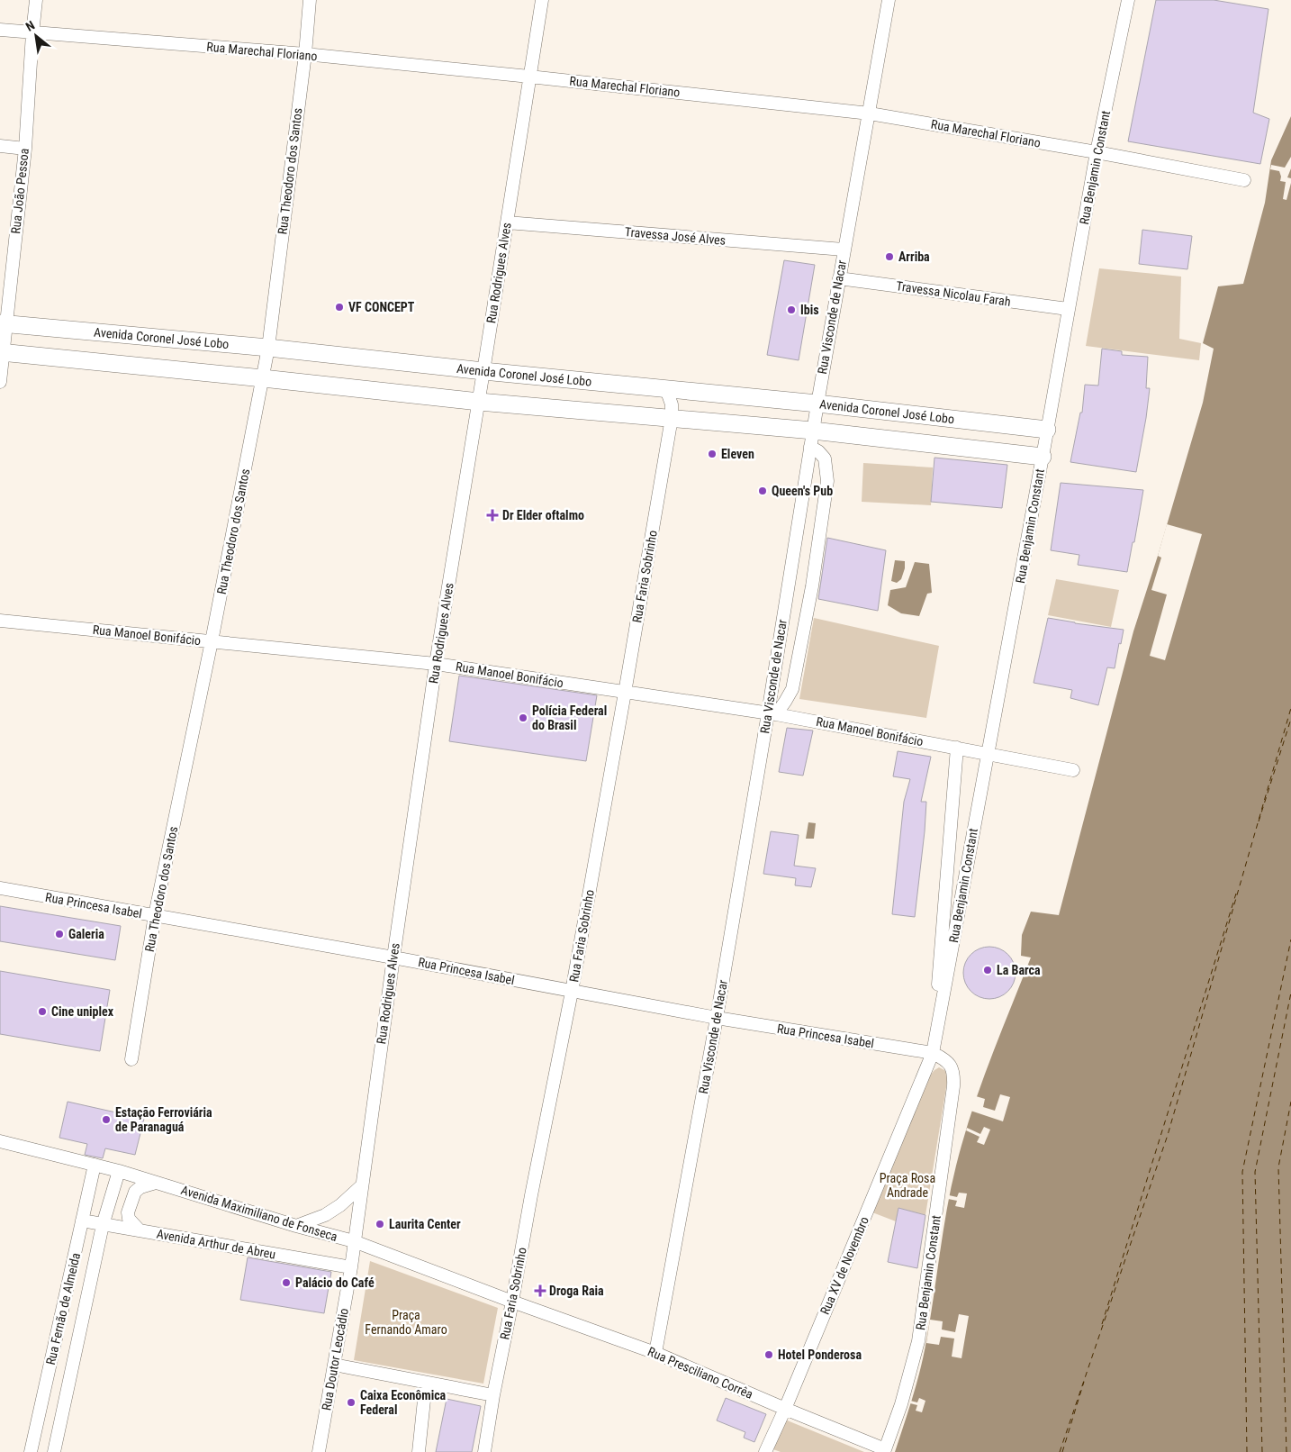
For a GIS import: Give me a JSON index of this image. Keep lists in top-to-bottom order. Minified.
{"streets":{"street":["Rua Marechal Floriano","Rua Benjamin Constant","Rua Theodoro dos Santos","Rua João Pessoa","Travessa José Alves","Rua Rodrigues Alves","Travessa Nicolau Farah","Rua Visconde de Nacar","Avenida Coronel José Lobo","Rua Faria Sobrinho","Rua Manoel Bonifácio","Rua Princesa Isabel","Avenida Maximiliano de Fonseca","Avenida Arthur de Abreu","Rua XV de Novembro","Rua Fernão de Almeida","Rua Doutor Leocádio","Rua Presciliano Corrêa"]},"crossings":[["Rua Marechal Floriano","Rua Benjamin Constant"],["Rua Marechal Floriano","Rua Theodoro dos Santos"],["Rua Marechal Floriano","Rua João Pessoa"],["Rua Marechal Floriano","Rua Rodrigues Alves"],["Rua Marechal Floriano","Rua Visconde de Nacar"],["Rua Benjamin Constant","Travessa Nicolau Farah"],["Rua Benjamin Constant","Avenida Coronel José Lobo"],["Rua Benjamin Constant","Rua Manoel Bonifácio"],["Rua Benjamin Constant","Rua Princesa Isabel"],["Rua Benjamin Constant","Rua XV de Novembro"],["Rua Benjamin Constant","Rua Presciliano Corrêa"],["Rua Theodoro dos Santos","Avenida Coronel José Lobo"],["Rua Theodoro dos Santos","Rua Manoel Bonifácio"],["Rua Theodoro dos Santos","Rua Princesa Isabel"],["Rua João Pessoa","Avenida Coronel José Lobo"],["Travessa José Alves","Rua Rodrigues Alves"],["Travessa José Alves","Rua Visconde de Nacar"],["Rua Rodrigues Alves","Avenida Coronel José Lobo"],["Rua Rodrigues Alves","Rua Manoel Bonifácio"],["Rua Rodrigues Alves","Rua Princesa Isabel"],["Rua Rodrigues Alves","Avenida Maximiliano de Fonseca"],["Rua Rodrigues Alves","Avenida Arthur de Abreu"],["Rua Rodrigues Alves","Rua Doutor Leocádio"],["Travessa Nicolau Farah","Rua Visconde de Nacar"],["Rua Visconde de Nacar","Avenida Coronel José Lobo"],["Rua Visconde de Nacar","Rua Manoel Bonifácio"],["Rua Visconde de Nacar","Rua Princesa Isabel"],["Rua Visconde de Nacar","Rua Presciliano Corrêa"],["Avenida Coronel José Lobo","Rua Faria Sobrinho"],["Rua Faria Sobrinho","Rua Manoel Bonifácio"],["Rua Faria Sobrinho","Rua Princesa Isabel"],["Rua Faria Sobrinho","Avenida Maximiliano de Fonseca"],["Rua Faria Sobrinho","Rua Presciliano Corrêa"],["Rua Princesa Isabel","Rua XV de Novembro"],["Avenida Maximiliano de Fonseca","Rua Fernão de Almeida"],["Avenida Maximiliano de Fonseca","Rua Presciliano Corrêa"],["Avenida Arthur de Abreu","Rua Fernão de Almeida"],["Avenida Arthur de Abreu","Rua Doutor Leocádio"],["Rua XV de Novembro","Rua Presciliano Corrêa"]],"parks":["Praça Rosa Andrade","Praça Fernando Amaro"],"places":{"other":["Arriba","VF CONCEPT","Ibis","Eleven","Queen's Pub","Polícia Federal do Brasil","Galeria","La Barca","Cine uniplex","Estação Ferroviária de Paranaguá","Laurita Center","Palácio do Café","Hotel Ponderosa","Caixa Econômica Federal"],"health":["Dr Elder oftalmo","Droga Raia"]},"north":"top left"}
